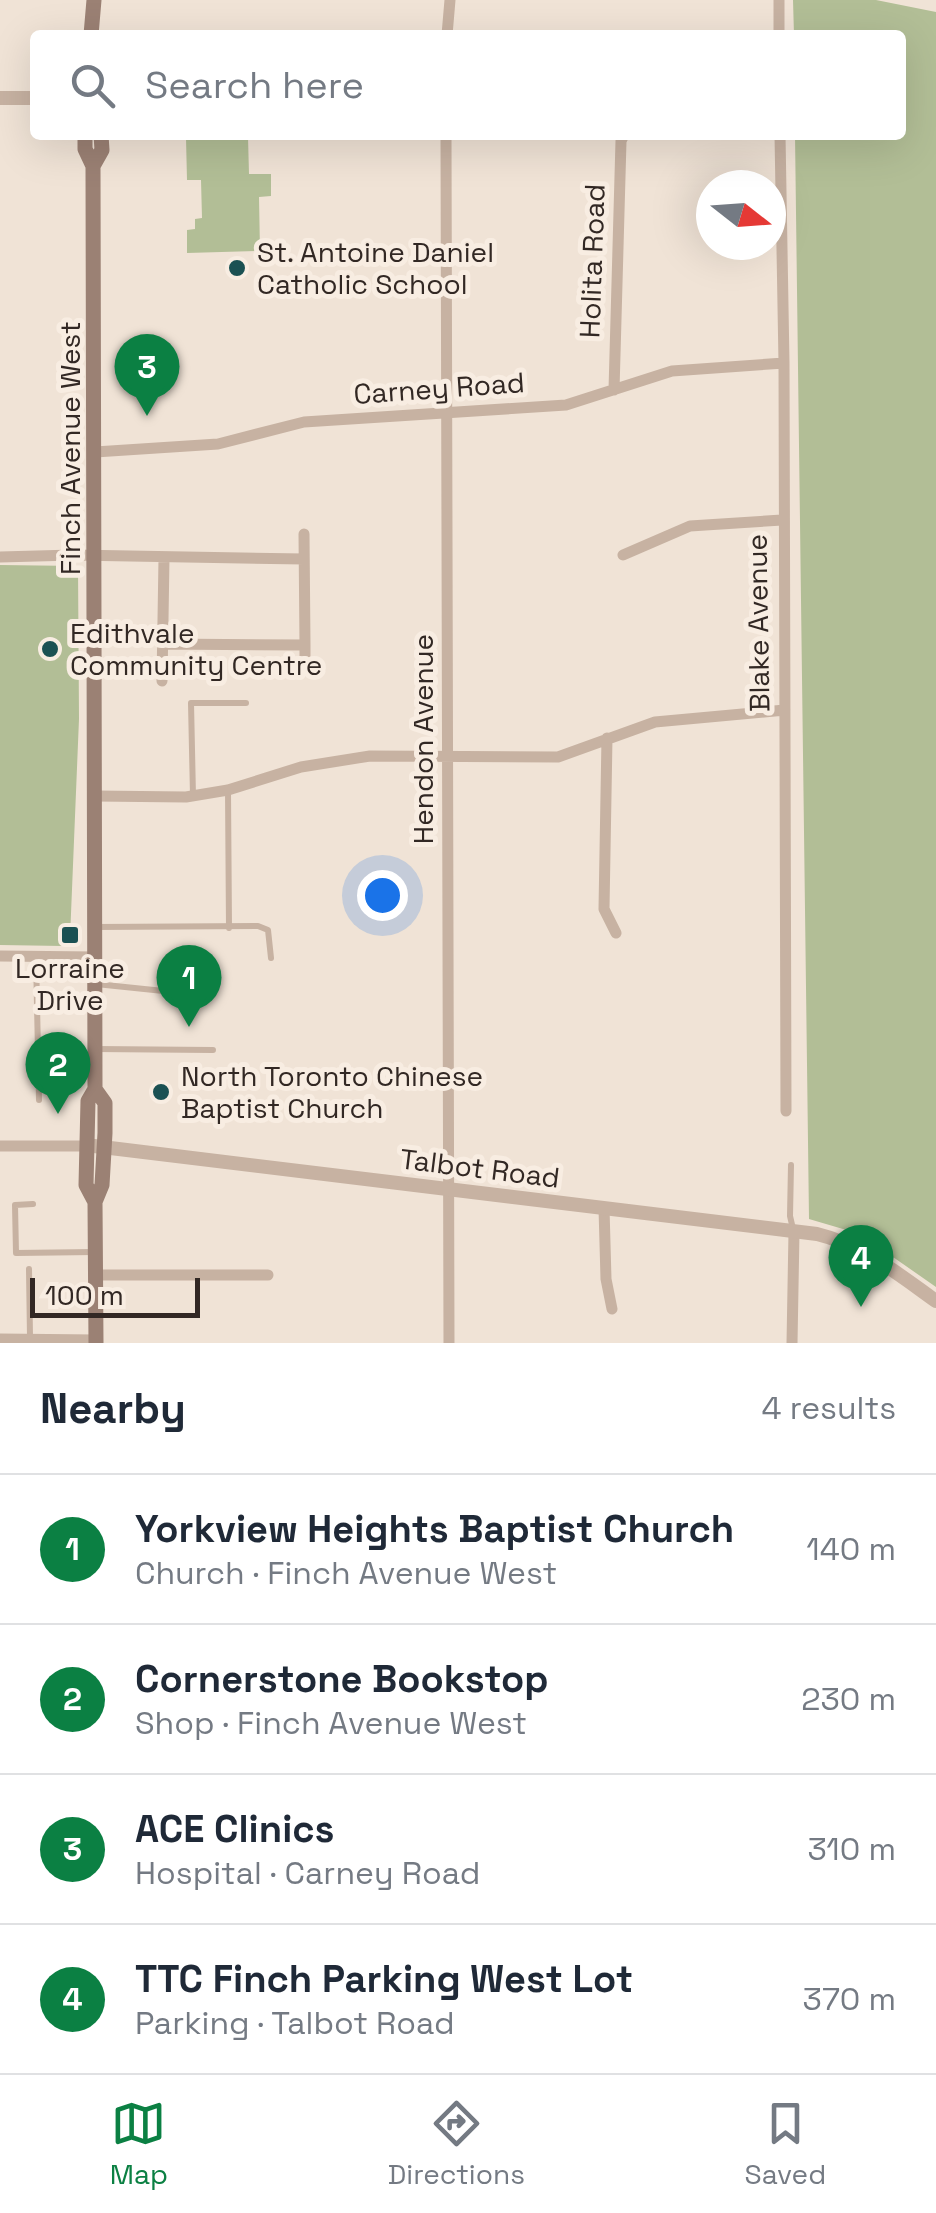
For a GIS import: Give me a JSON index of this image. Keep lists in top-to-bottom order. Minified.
{"streets":{"main road":["Finch Avenue West"],"street":["Holita Road","Carney Road","Blake Avenue","Hendon Avenue","Talbot Road"]},"crossings":[["Holita Road","Carney Road"],["Carney Road","Finch Avenue West"],["Carney Road","Blake Avenue"],["Carney Road","Hendon Avenue"],["Finch Avenue West","Talbot Road"],["Hendon Avenue","Talbot Road"]],"places":{"other":["St. Antoine Daniel Catholic School","Edithvale Community Centre","North Toronto Chinese Baptist Church"],"transit":["Lorraine Drive"]},"scale_bar":"100 m","north":"right","page":{"search":"Search here","pins":["3","1","2","4"],"scale":"100 m","heading":["Nearby","4 results"],"list":[{"mark":"1","name":"Yorkview Heights Baptist Church","note":"Church · Finch Avenue West","value":"140 m"},{"mark":"2","name":"Cornerstone Bookstop","note":"Shop · Finch Avenue West","value":"230 m"},{"mark":"3","name":"ACE Clinics","note":"Hospital · Carney Road","value":"310 m"},{"mark":"4","name":"TTC Finch Parking West Lot","note":"Parking · Talbot Road","value":"370 m"}],"nav":["Map","Directions","Saved"]}}
